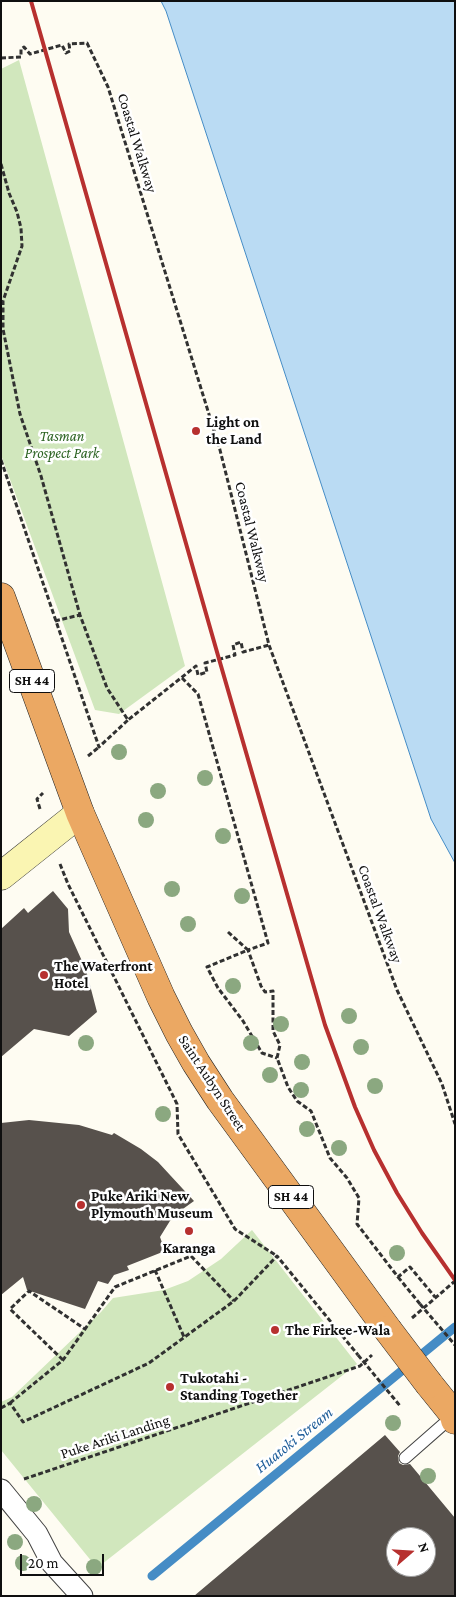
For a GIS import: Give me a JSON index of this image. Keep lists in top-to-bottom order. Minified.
{"streets":{"highway":["SH 44","Saint Aubyn Street"],"path":["Coastal Walkway","Puke Ariki Landing"]},"water":["Huatoki Stream"],"parks":["Tasman Prospect Park"],"places":["Light on the Land","The Waterfront Hotel","Puke Ariki New Plymouth Museum","Karanga","The Firkee-Wala","Tukotahi - Standing Together"],"scale_bar":"20 m","north":"right"}
